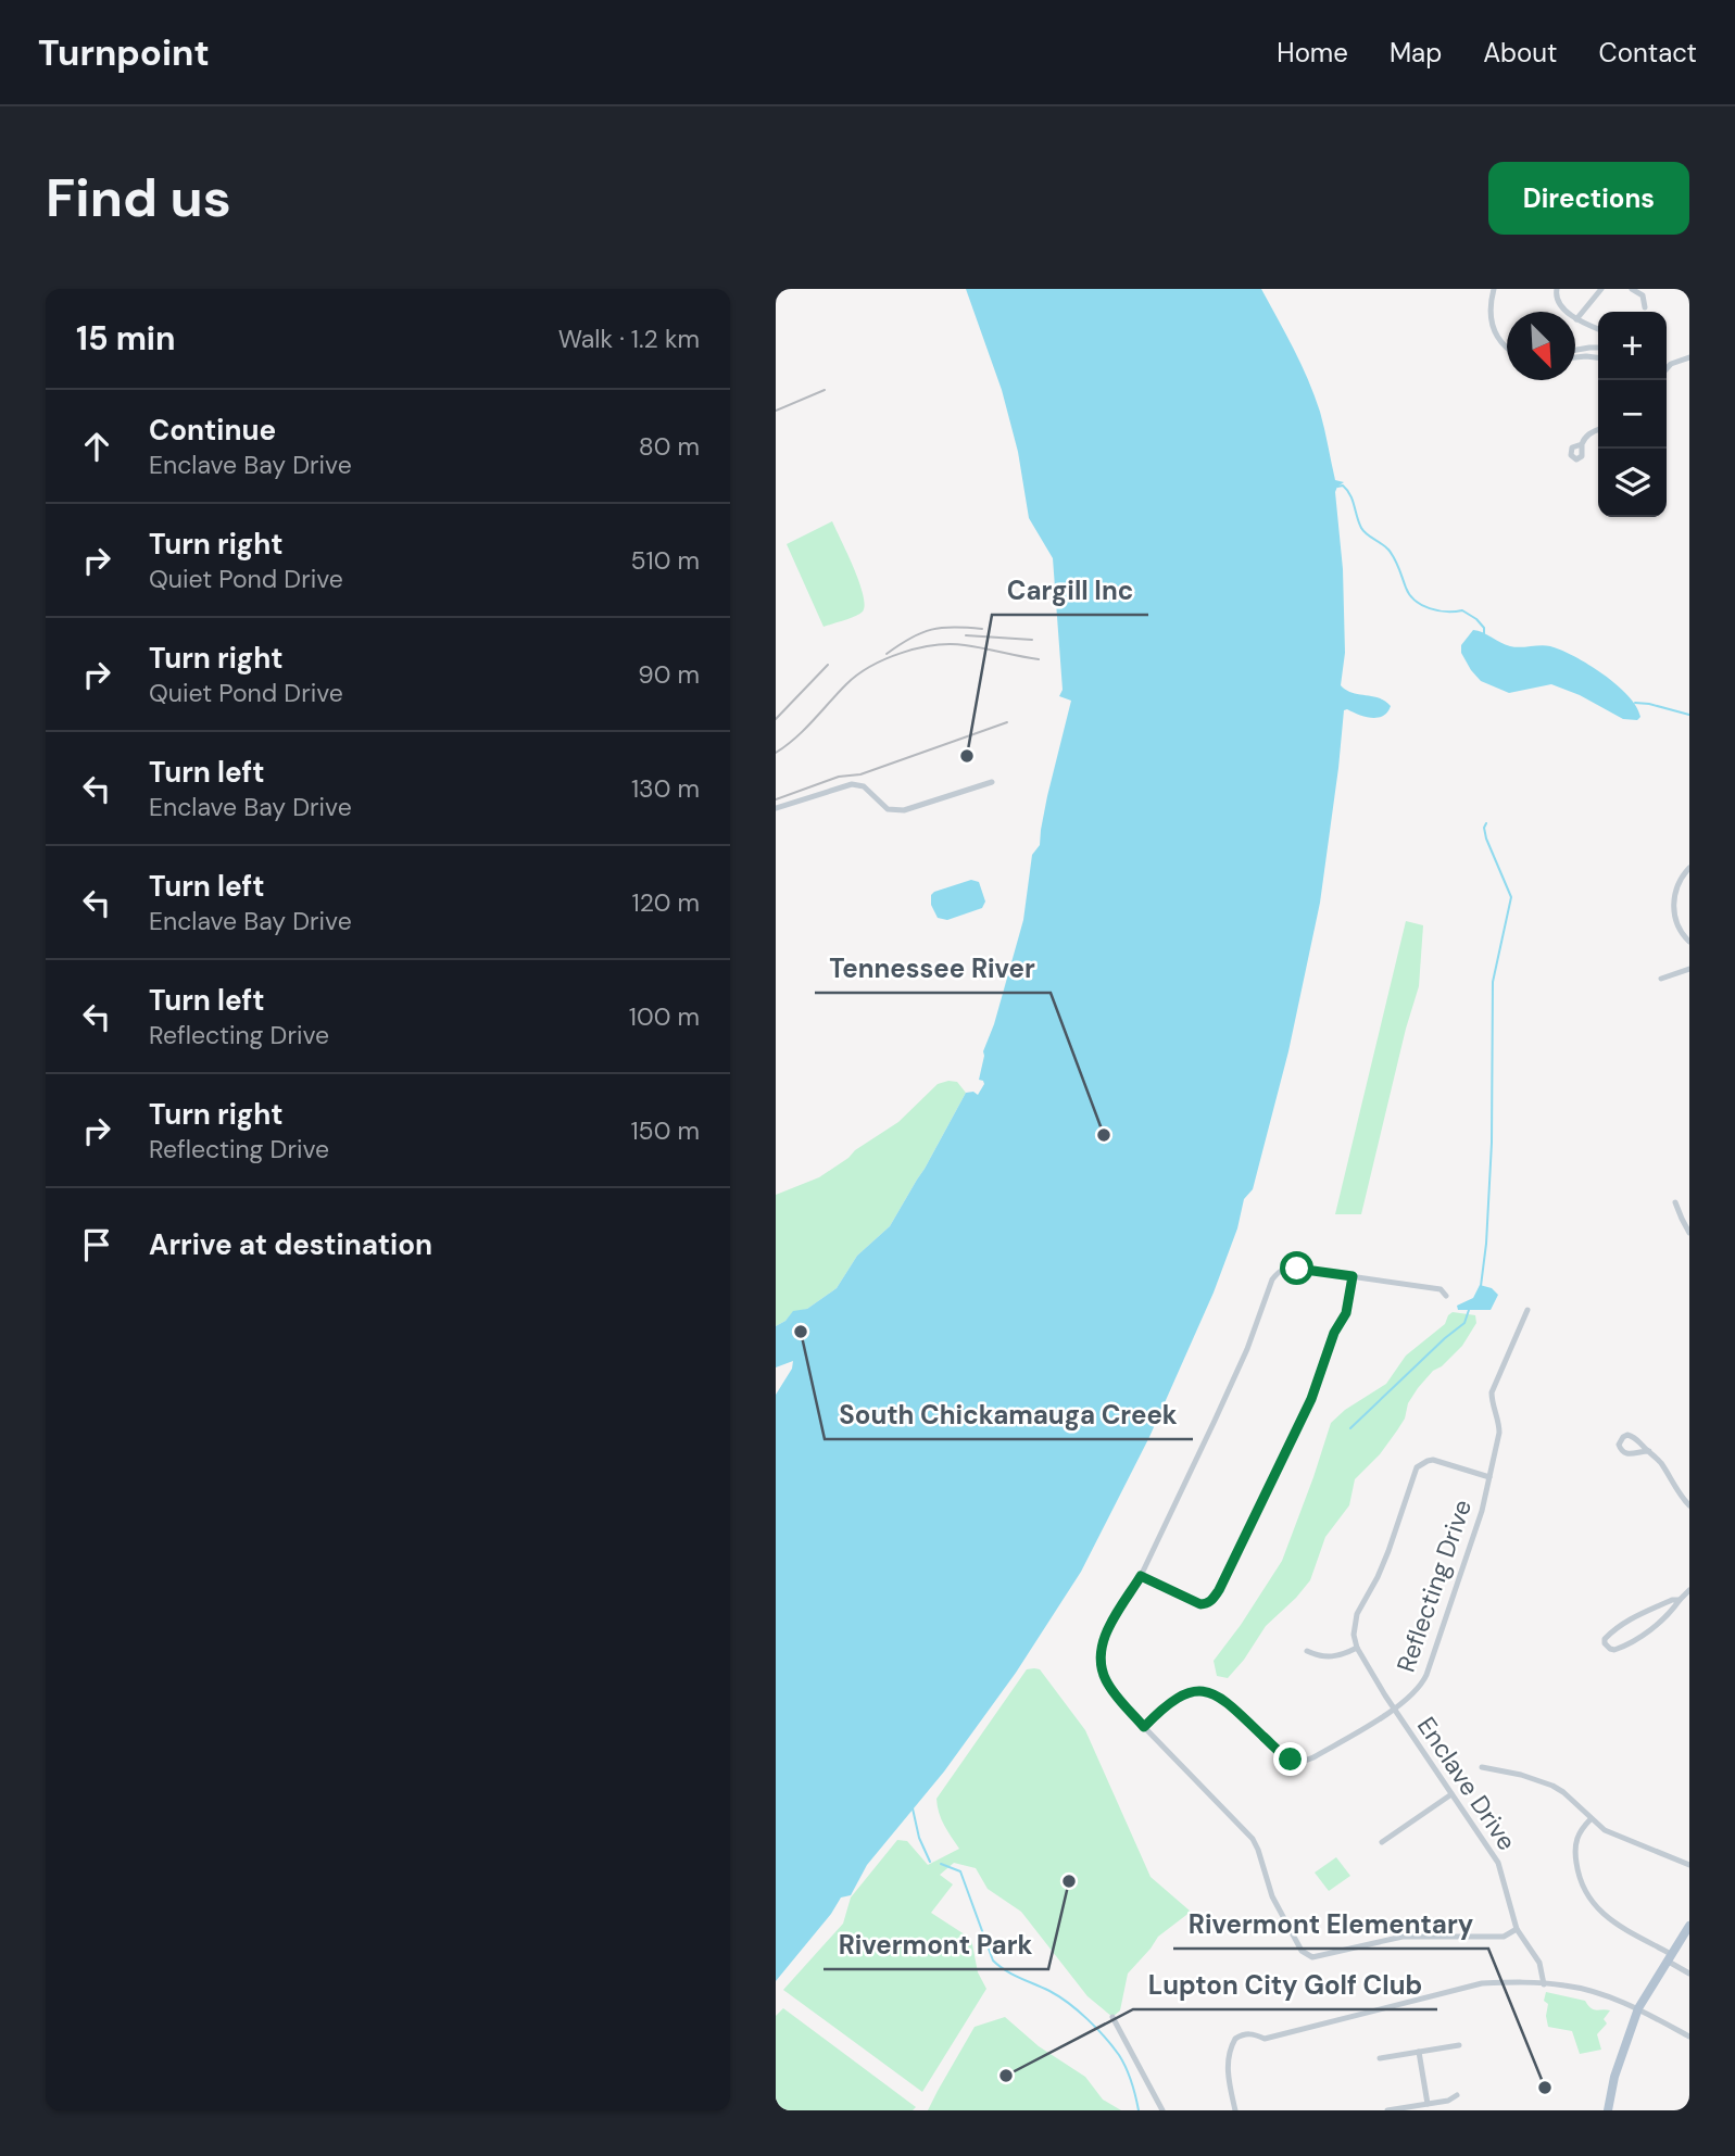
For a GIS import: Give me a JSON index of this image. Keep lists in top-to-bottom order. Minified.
{"streets":{"street":["Reflecting Drive","Enclave Drive"]},"crossings":[["Reflecting Drive","Enclave Drive"]],"places":["Cargill Inc","Tennessee River","South Chickamauga Creek","Rivermont Park","Lupton City Golf Club","Rivermont Elementary"],"north":"bottom right","page":{"header":"Turnpoint","nav":["Home","Map","About","Contact"],"buttons":"Directions","title":"Find us","heading":["15 min","Walk · 1.2 km"],"map_buttons":["+","−"],"list":[["Continue","Enclave Bay Drive","80 m"],["Turn right","Quiet Pond Drive","510 m"],["Turn right","Quiet Pond Drive","90 m"],["Turn left","Enclave Bay Drive","130 m"],["Turn left","Enclave Bay Drive","120 m"],["Turn left","Reflecting Drive","100 m"],["Turn right","Reflecting Drive","150 m"],"Arrive at destination"]}}
